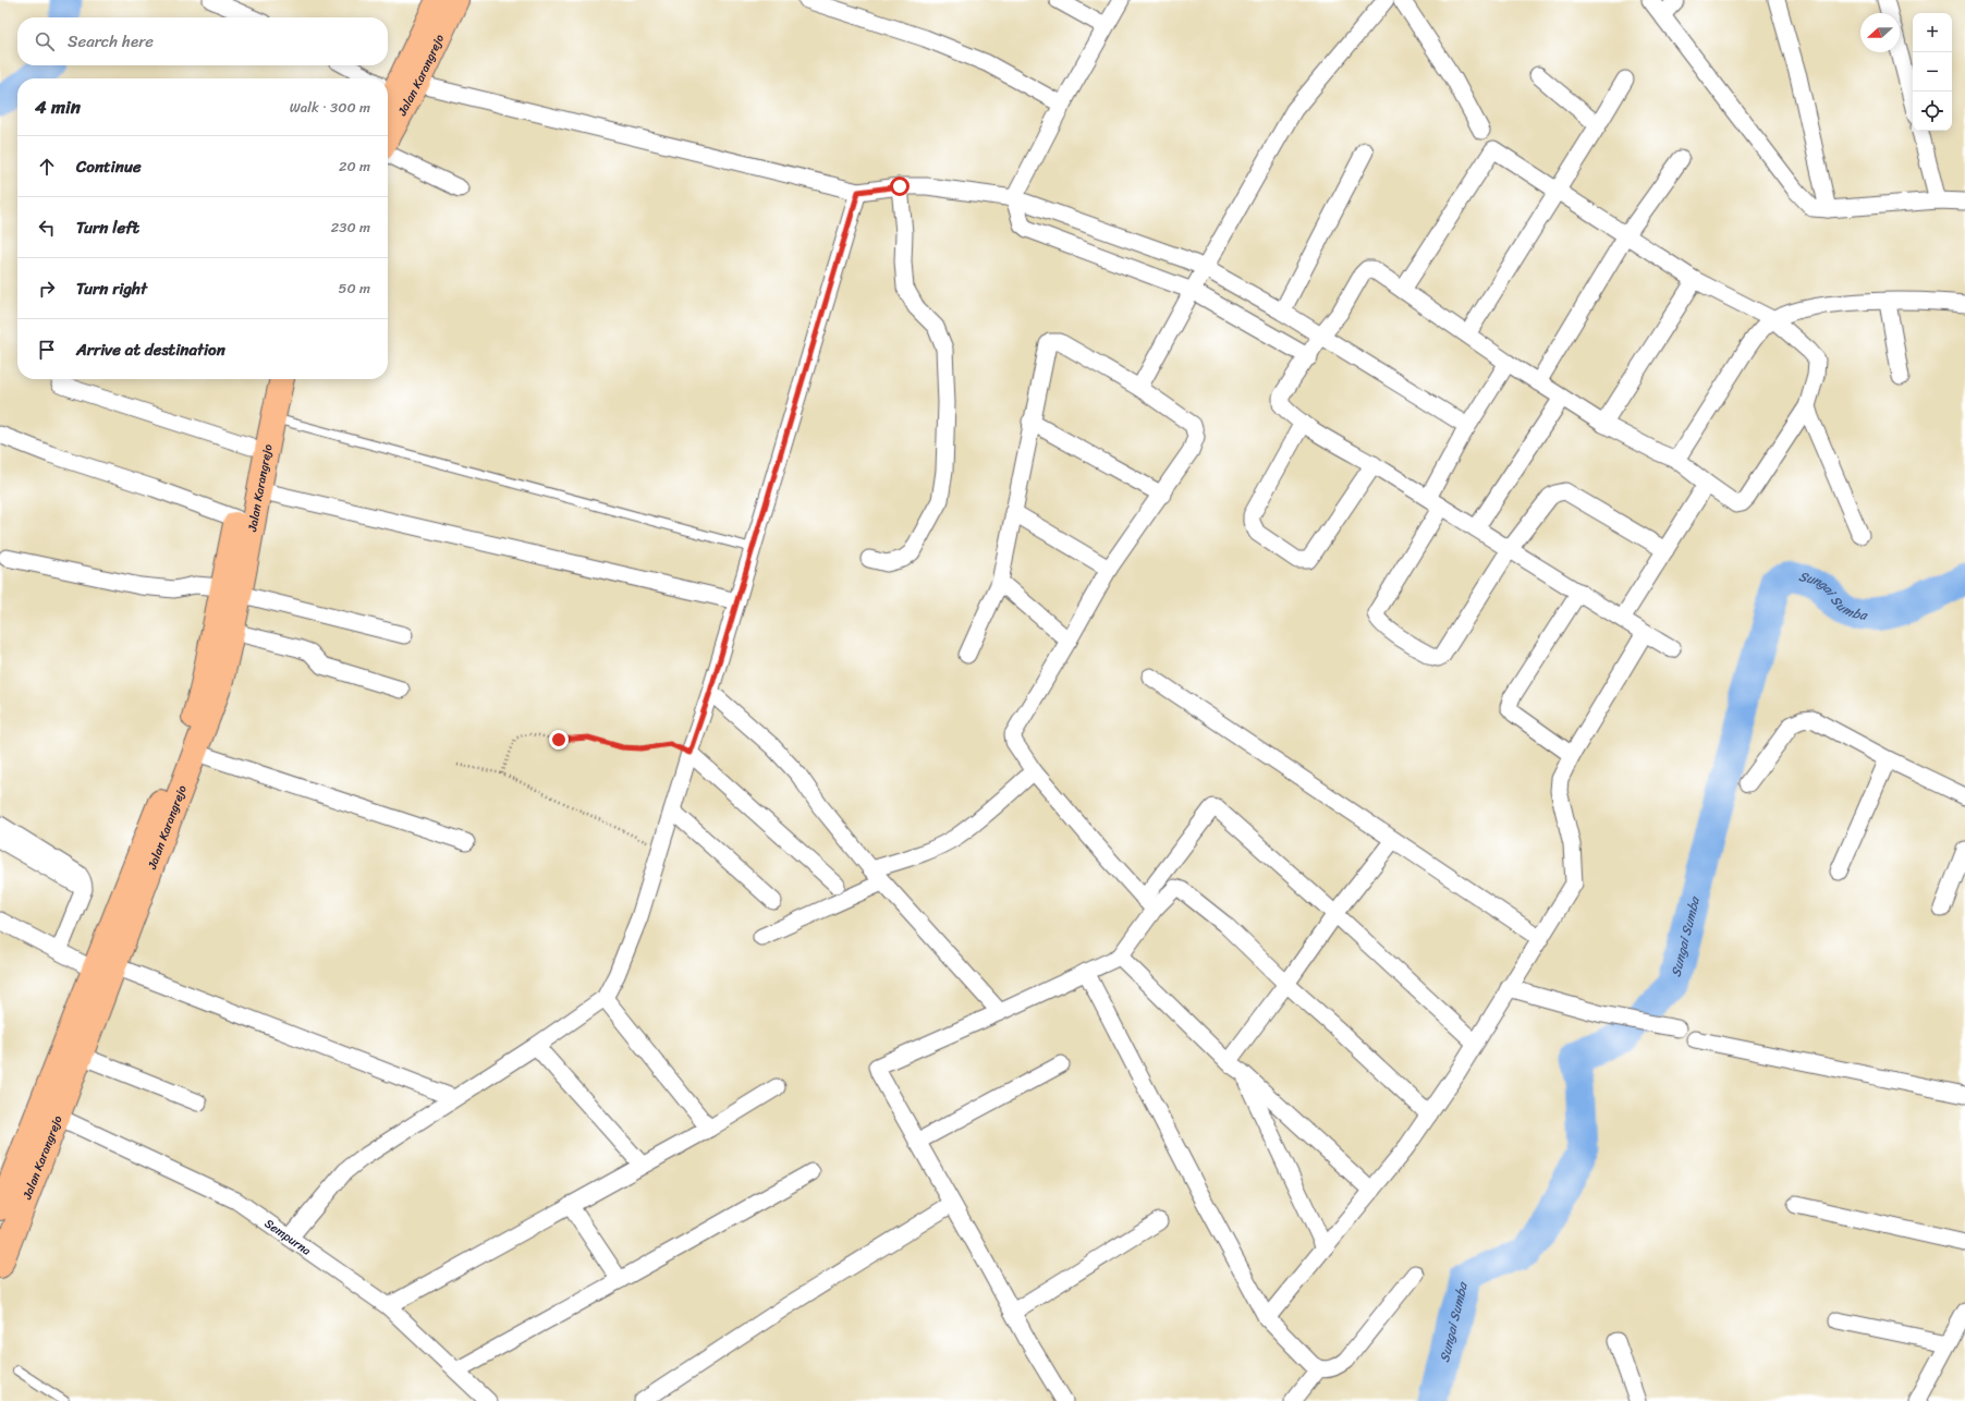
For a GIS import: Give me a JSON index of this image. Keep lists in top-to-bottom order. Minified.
{"streets":{"main road":["Jalan Karangrejo"],"street":["Sempurna"]},"crossings":[["Jalan Karangrejo","Sempurna"]],"water":["Sungai Sumba"],"north":"left","page":{"map_buttons":["+","−"],"search":"Search here","heading":["4 min","Walk · 300 m"],"list":[["Continue","20 m"],["Turn left","230 m"],["Turn right","50 m"],"Arrive at destination"]}}
